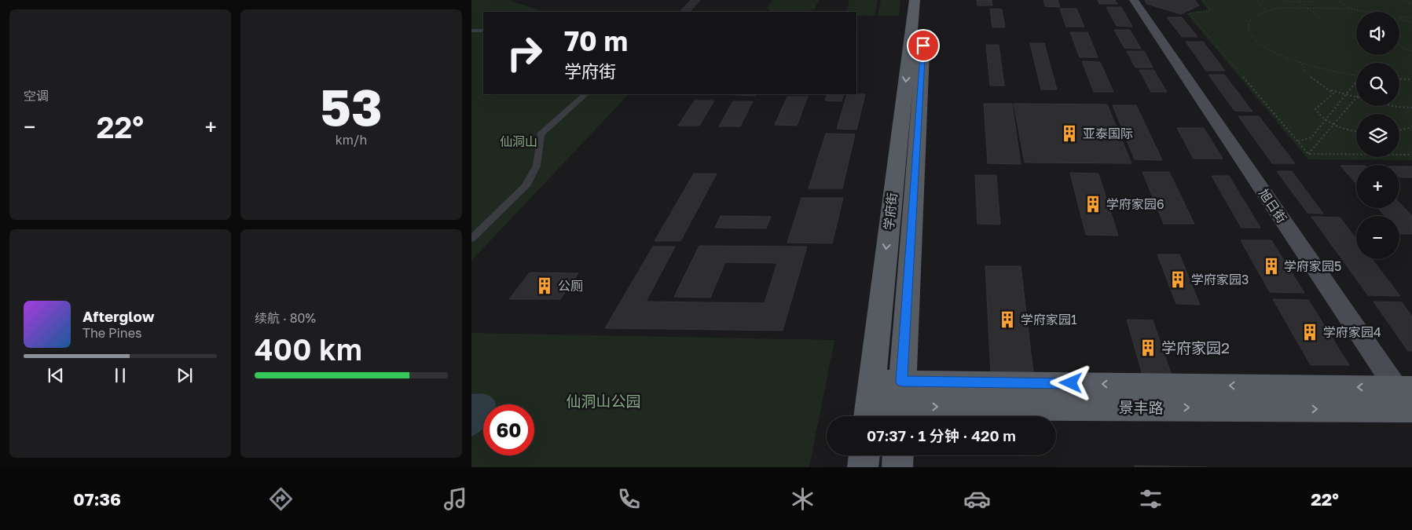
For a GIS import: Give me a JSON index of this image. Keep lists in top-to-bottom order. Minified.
{"streets":{"main road":["旭日街","学府街","景丰路"]},"crossings":[["旭日街","景丰路"],["学府街","景丰路"]],"parks":["仙洞山","仙洞山公园"],"places":{"building":["亚泰国际","学府家园6","学府家园5","学府家园3","公厕","学府家园1","学府家园4","学府家园2"]},"page":{"tile":["空调",["53","km/h"],["续航 · 80%","400 km"]],"map_buttons":["+","−"],"turn":["70 m","学府街"],"heat":["−","22°","+"],"song":["Afterglow","The Pines"],"limit":"60","trip":"07:37 · 1 分钟 · 420 m","tabs":["07:36","22°"]}}
